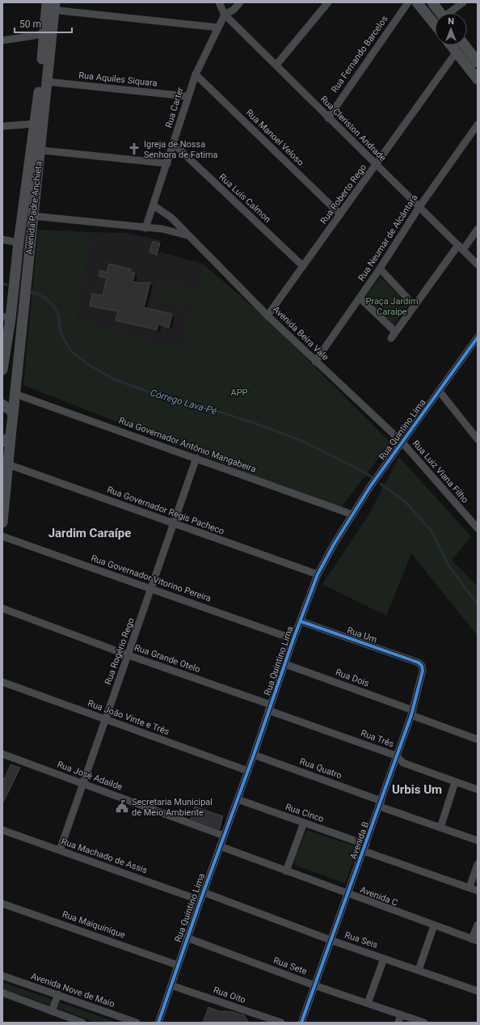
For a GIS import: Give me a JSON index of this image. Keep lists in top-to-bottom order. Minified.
{"streets":{"street":["Rua Fernando Barcelos","Rua Aquiles Siquara","Rua Carter","Rua Cleriston Andrade","Rua Manoel Veloso","Rua Roberto Rego","Rua Luís Calmon","Avenida Padre Anchieta","Rua Neumar de Alcântara","Avenida Beira Vale","Rua Quintino Lima","Rua Governador Antônio Mangabeira","Rua Luiz Viana Filho","Rua Governador Regis Pacheco","Rua Governador Vitorino Pereira","Rua Um","Rua Rogério Rego","Rua Grande Otelo","Rua Dois","Rua João Vinte e Três","Rua Três","Rua Quatro","Rua José Adailde","Rua Cinco","Avenida B","Rua Machado de Assis","Avenida C","Rua Maiquinique","Rua Seis","Rua Sete","Avenida Nove de Maio","Rua Oito"]},"crossings":[["Rua Fernando Barcelos","Rua Cleriston Andrade"],["Rua Aquiles Siquara","Rua Carter"],["Rua Aquiles Siquara","Avenida Padre Anchieta"],["Rua Carter","Rua Cleriston Andrade"],["Rua Carter","Rua Manoel Veloso"],["Rua Carter","Rua Luís Calmon"],["Rua Carter","Avenida Beira Vale"],["Rua Cleriston Andrade","Rua Roberto Rego"],["Rua Cleriston Andrade","Rua Neumar de Alcântara"],["Rua Manoel Veloso","Rua Roberto Rego"],["Rua Roberto Rego","Rua Luís Calmon"],["Rua Roberto Rego","Avenida Beira Vale"],["Avenida Padre Anchieta","Rua Governador Antônio Mangabeira"],["Avenida Padre Anchieta","Rua Governador Regis Pacheco"],["Rua Neumar de Alcântara","Avenida Beira Vale"],["Avenida Beira Vale","Rua Quintino Lima"],["Avenida Beira Vale","Rua Luiz Viana Filho"],["Rua Quintino Lima","Rua Governador Antônio Mangabeira"],["Rua Quintino Lima","Rua Luiz Viana Filho"],["Rua Quintino Lima","Rua Governador Regis Pacheco"],["Rua Quintino Lima","Rua Governador Vitorino Pereira"],["Rua Quintino Lima","Rua Um"],["Rua Quintino Lima","Rua Grande Otelo"],["Rua Quintino Lima","Rua Dois"],["Rua Quintino Lima","Rua João Vinte e Três"],["Rua Quintino Lima","Rua Três"],["Rua Quintino Lima","Rua Quatro"],["Rua Quintino Lima","Rua José Adailde"],["Rua Quintino Lima","Rua Cinco"],["Rua Quintino Lima","Rua Machado de Assis"],["Rua Quintino Lima","Avenida C"],["Rua Quintino Lima","Rua Maiquinique"],["Rua Quintino Lima","Rua Seis"],["Rua Quintino Lima","Rua Sete"],["Rua Quintino Lima","Rua Oito"],["Rua Governador Antônio Mangabeira","Rua Rogério Rego"],["Rua Governador Regis Pacheco","Rua Rogério Rego"],["Rua Governador Vitorino Pereira","Rua Rogério Rego"],["Rua Um","Avenida B"],["Rua Rogério Rego","Rua Grande Otelo"],["Rua Rogério Rego","Rua João Vinte e Três"],["Rua Rogério Rego","Rua José Adailde"],["Rua Rogério Rego","Rua Machado de Assis"],["Rua Grande Otelo","Rua Três"],["Rua Dois","Avenida B"],["Rua Três","Avenida B"],["Rua Quatro","Avenida B"],["Rua Cinco","Avenida B"],["Avenida B","Avenida C"],["Avenida B","Rua Seis"],["Avenida B","Rua Sete"]],"districts":["Jardim Caraípe","Urbis Um"],"water":["Córrego Lava-Pé"],"parks":["Praça Jardim Caraipe","APP"],"places":{"church":["Igreja de Nossa Senhora de Fatima"],"public building":["Secretaria Municipal de Meio Ambiente"]},"scale_bar":"50 m","north":"top"}
